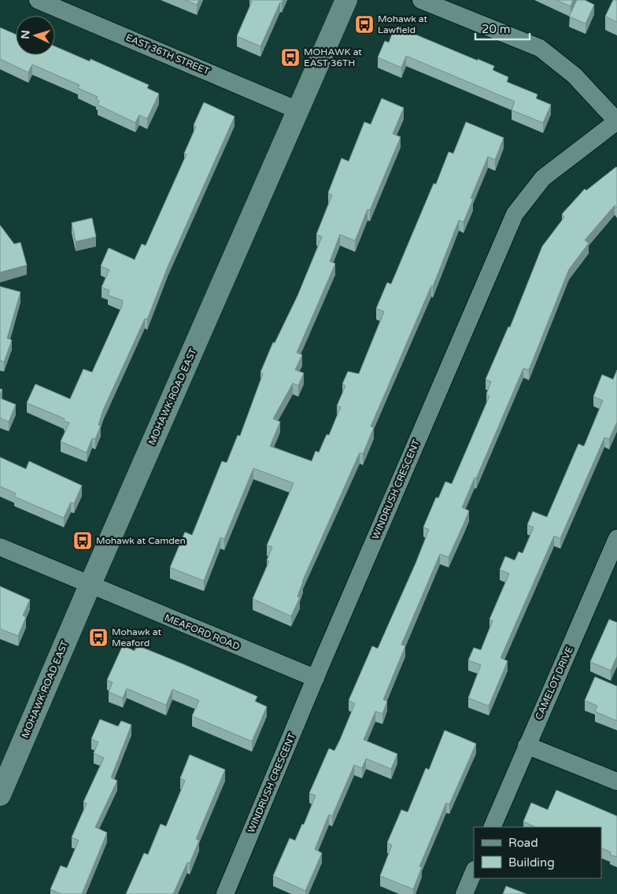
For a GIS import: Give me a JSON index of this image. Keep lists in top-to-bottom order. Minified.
{"streets":{"main road":["MOHAWK ROAD EAST"],"street":["EAST 36TH STREET","WINDRUSH CRESCENT","MEAFORD ROAD","CAMELOT DRIVE"]},"crossings":[["EAST 36TH STREET","MOHAWK ROAD EAST"],["MOHAWK ROAD EAST","MEAFORD ROAD"],["WINDRUSH CRESCENT","MEAFORD ROAD"]],"places":{"bus stop":["Mohawk at Lawfield","MOHAWK at EAST 36TH","Mohawk at Camden","Mohawk at Meaford"]},"legend":["Road","Building"],"scale_bar":"20 m","north":"left"}
